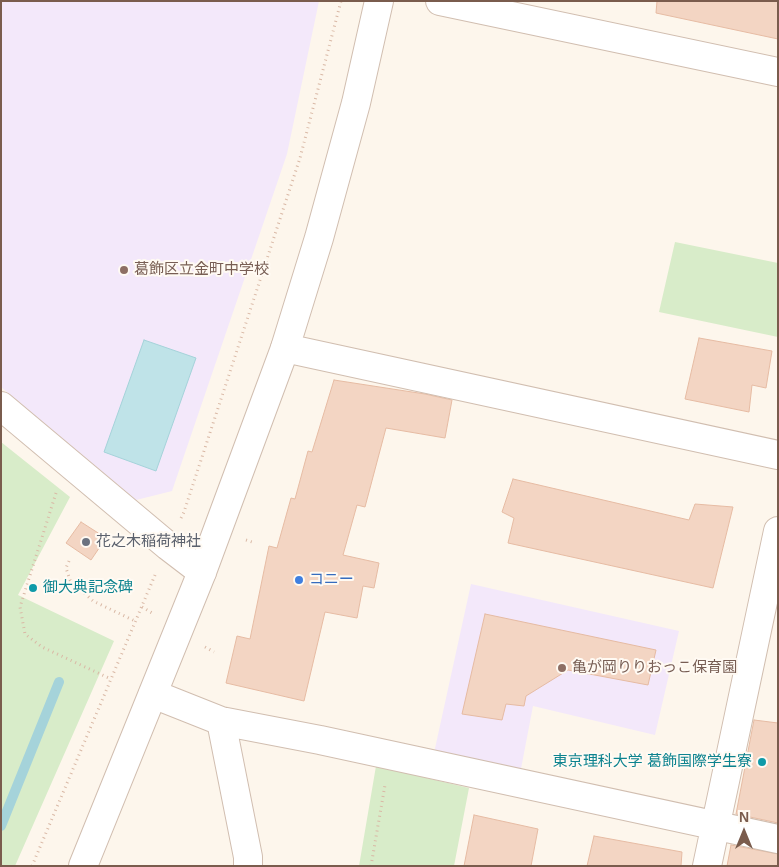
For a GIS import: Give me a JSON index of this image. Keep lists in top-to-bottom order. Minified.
{"places":["葛飾区立金町中学校","花之木稲荷神社","コニー","御大典記念碑","亀が岡りりおっこ保育園","東京理科大学 葛飾国際学生寮"],"north":"top"}
